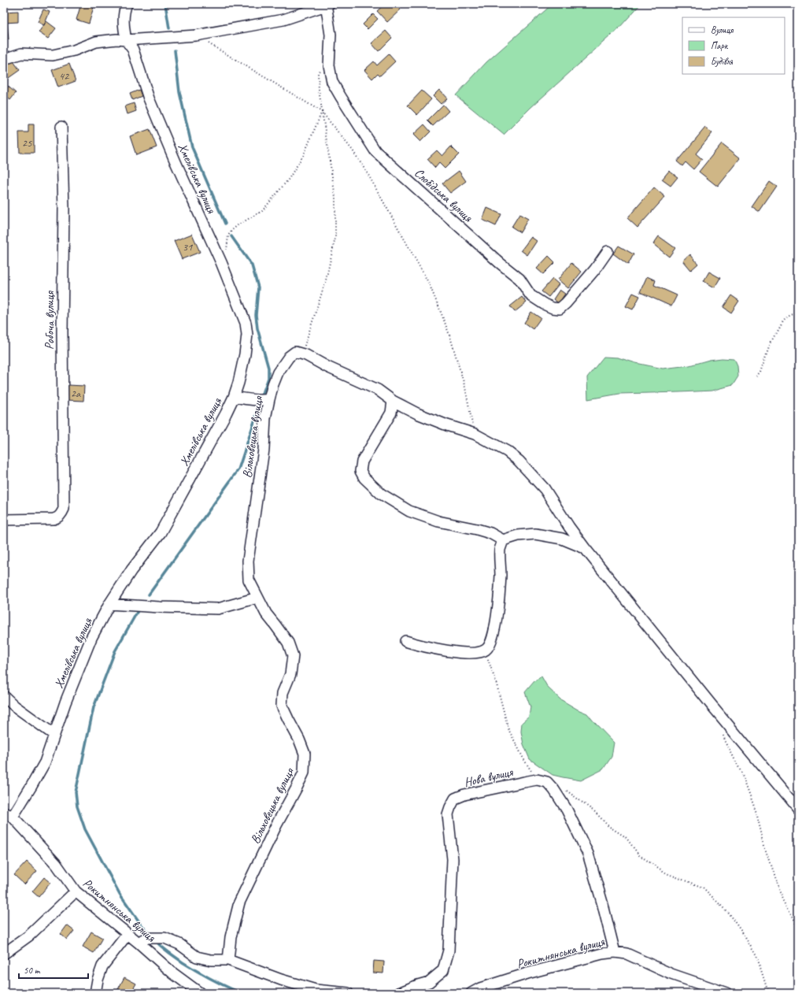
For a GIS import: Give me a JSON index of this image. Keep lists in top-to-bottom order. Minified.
{"streets":{"street":["Хмелівська вулиця","Слобідська вулиця","Робоча вулиця","Вільховецька вулиця","Нова вулиця","Рокитнянська вулиця"]},"crossings":[["Хмелівська вулиця","Рокитнянська вулиця"],["Вільховецька вулиця","Рокитнянська вулиця"]],"house_numbers":["42","25","31","2а"],"legend":["Вулиця","Парк","Будівля"],"scale_bar":"50 m"}
